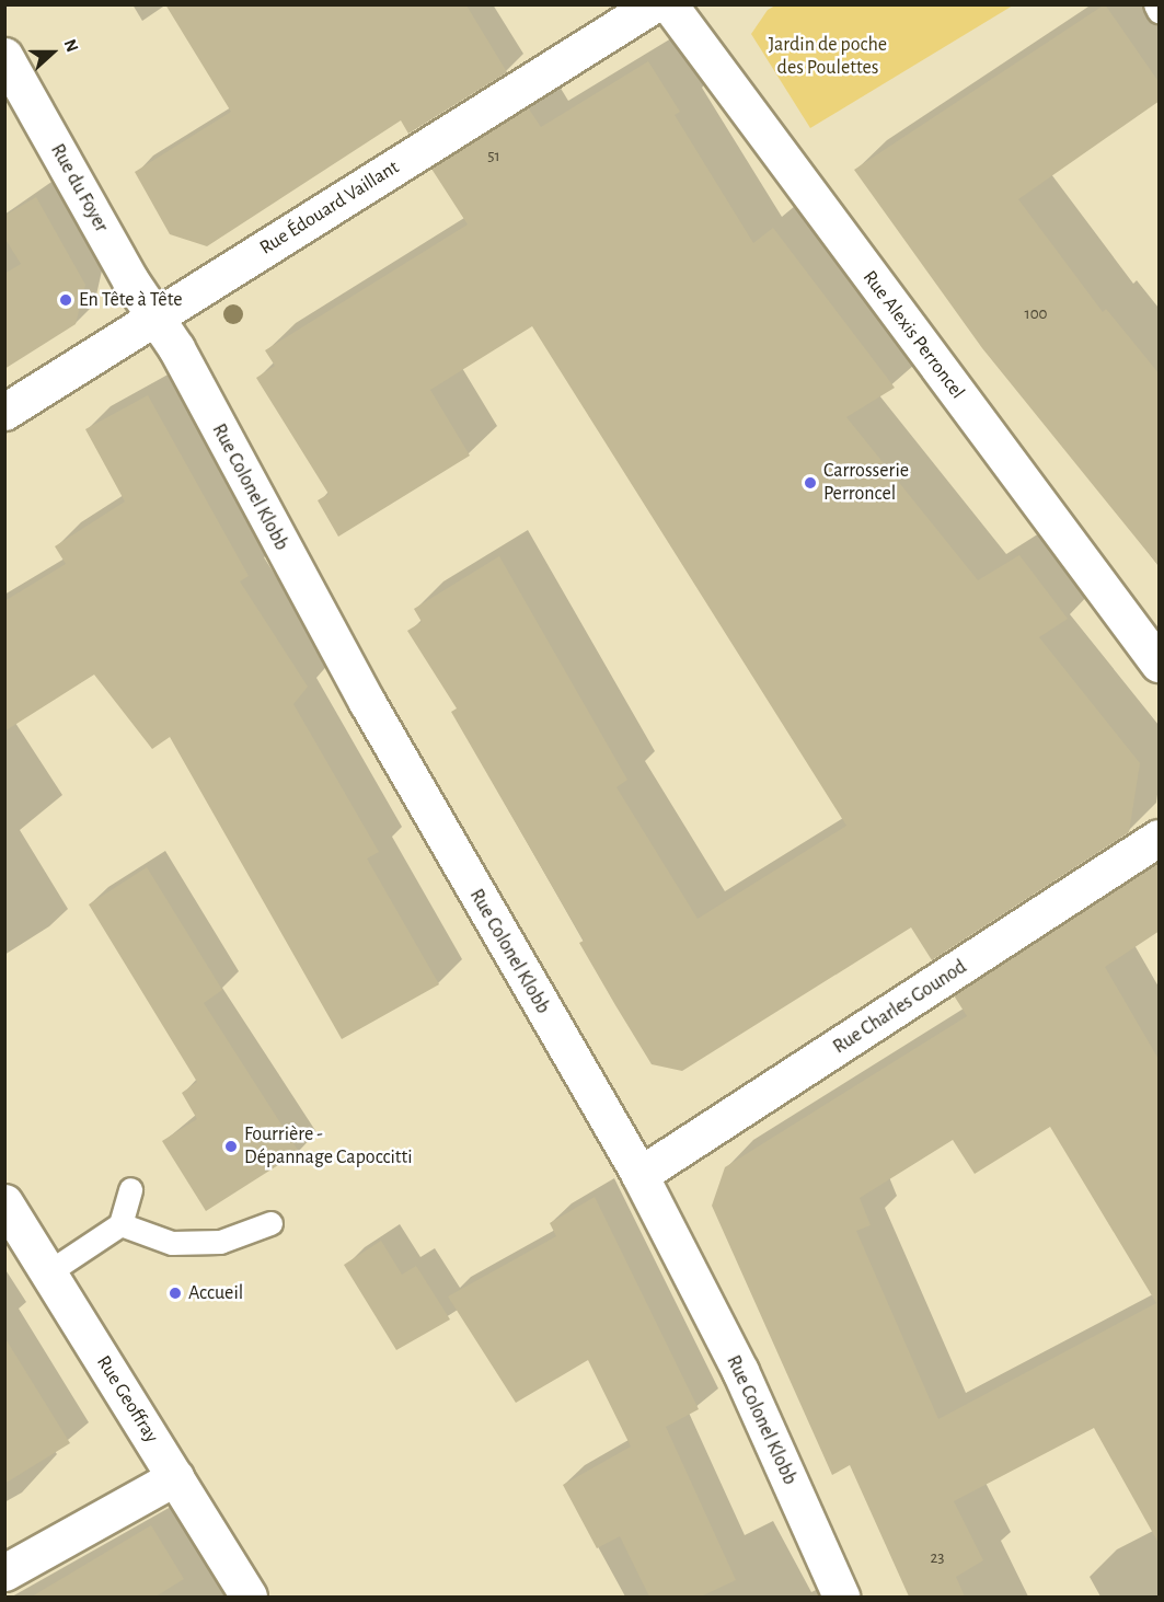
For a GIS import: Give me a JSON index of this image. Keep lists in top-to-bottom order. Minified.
{"streets":{"street":["Rue du Foyer","Rue Édouard Vaillant","Rue Alexis Perroncel","Rue Colonel Klobb","Rue Charles Gounod","Rue Geoffray"]},"crossings":[["Rue du Foyer","Rue Édouard Vaillant"],["Rue du Foyer","Rue Colonel Klobb"],["Rue Édouard Vaillant","Rue Colonel Klobb"],["Rue Colonel Klobb","Rue Charles Gounod"]],"parks":["Jardin de poche des Poulettes"],"places":["En Tête à Tête","Carrosserie Perroncel","Fourrière - Dépannage Capoccitti","Accueil"],"house_numbers":["51","100","23"],"north":"right"}
